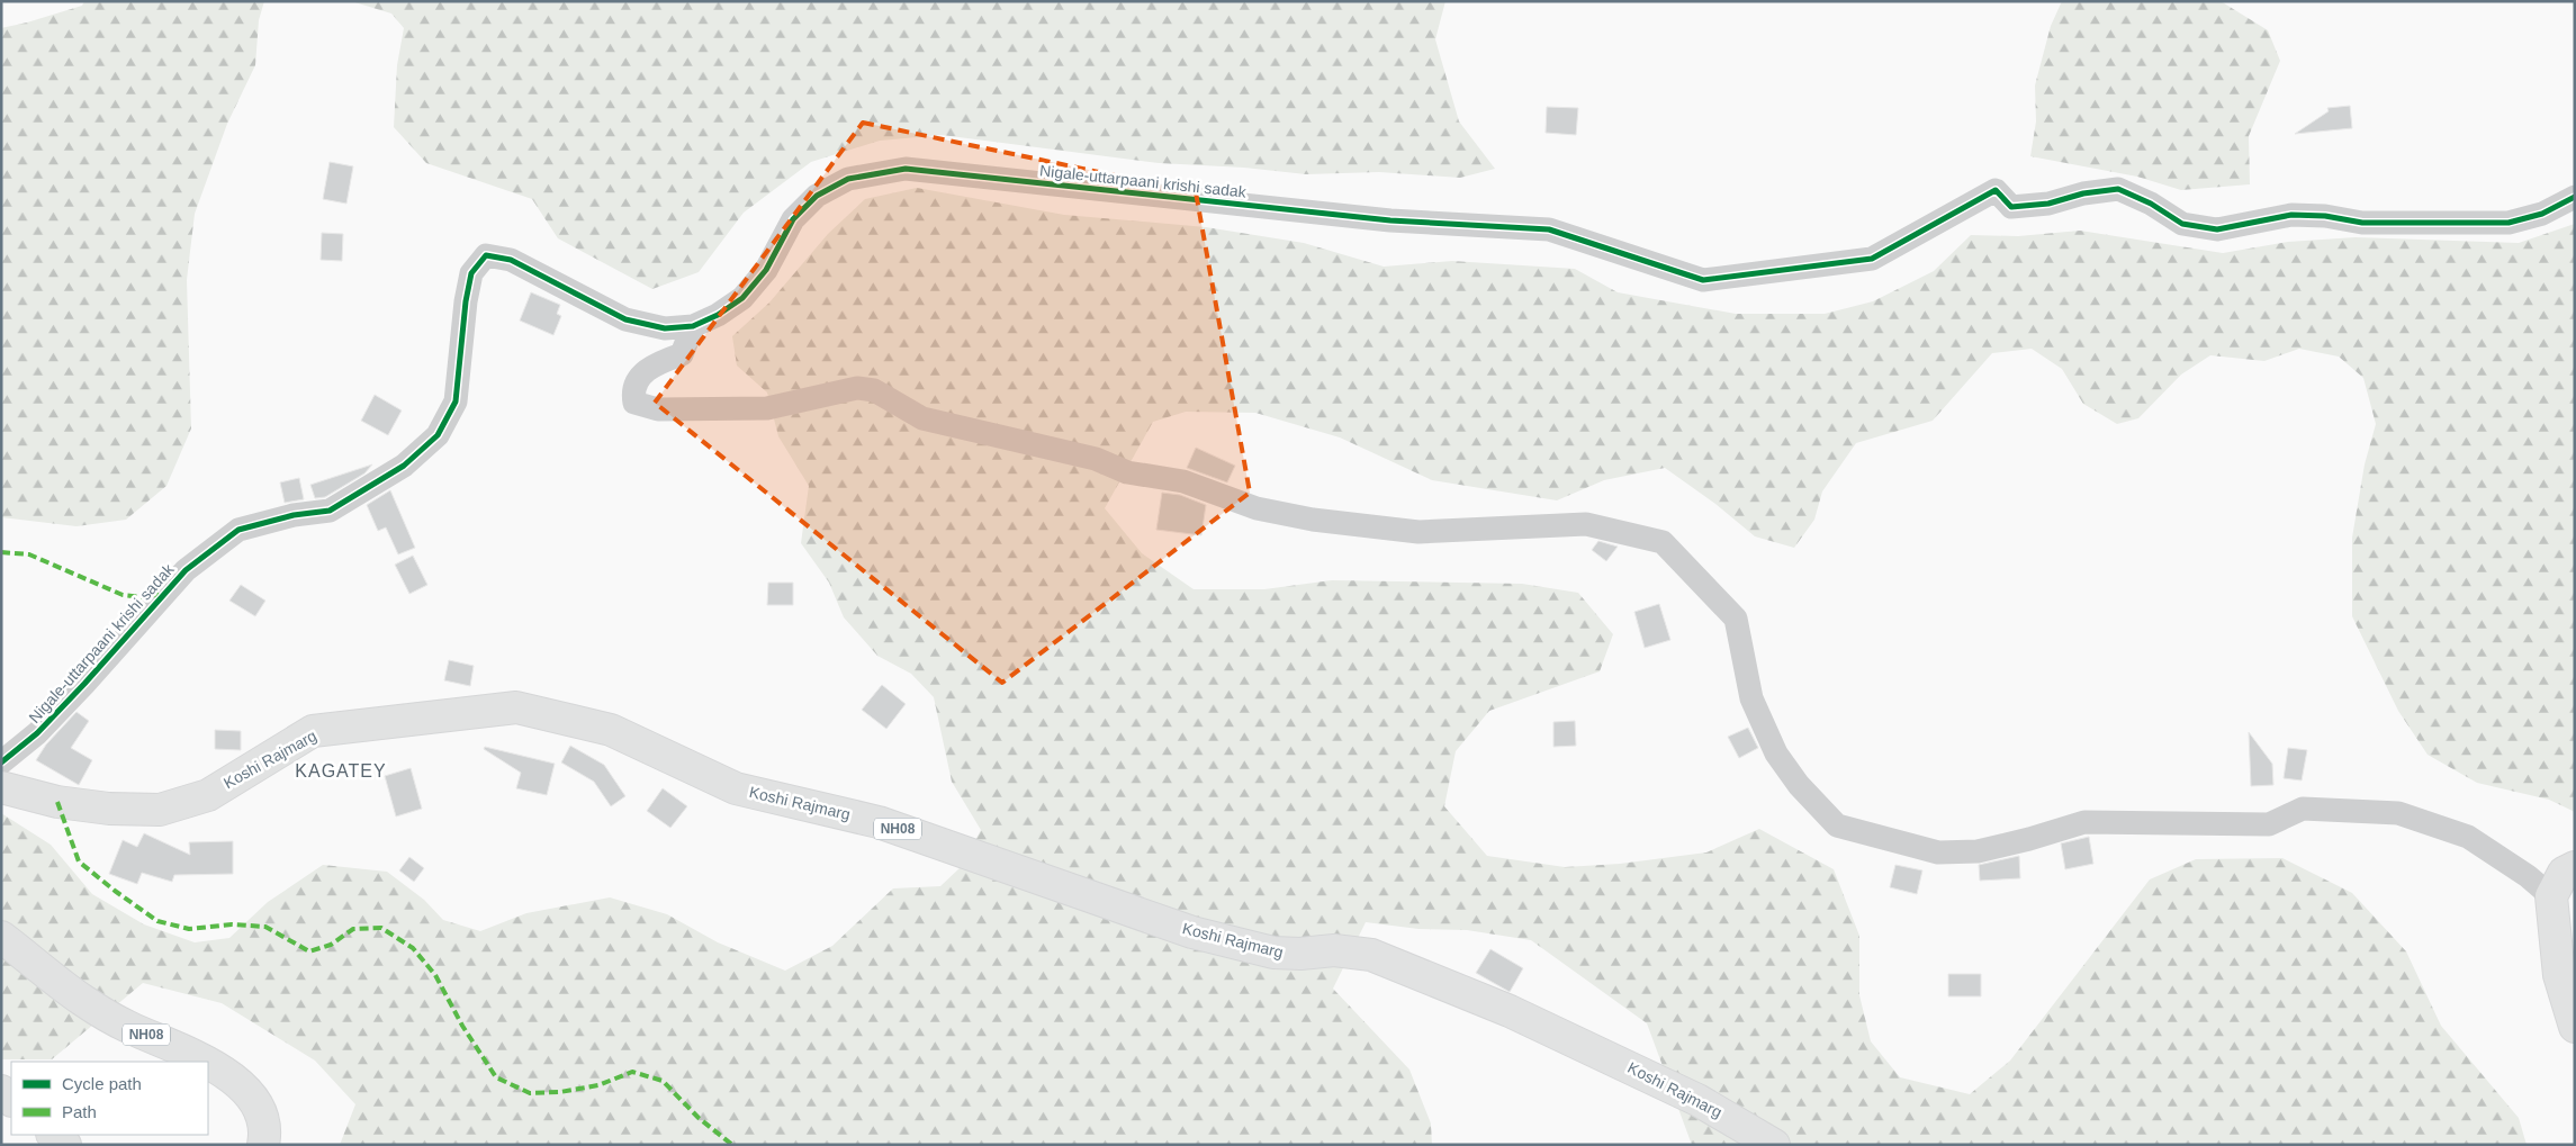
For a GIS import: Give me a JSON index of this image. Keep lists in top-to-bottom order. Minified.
{"streets":{"main road":["Koshi Rajmarg","NH08"],"street":["Nigale-uttarpaani krishi sadak"]},"districts":["KAGATEY"],"legend":["Cycle path","Path"]}
